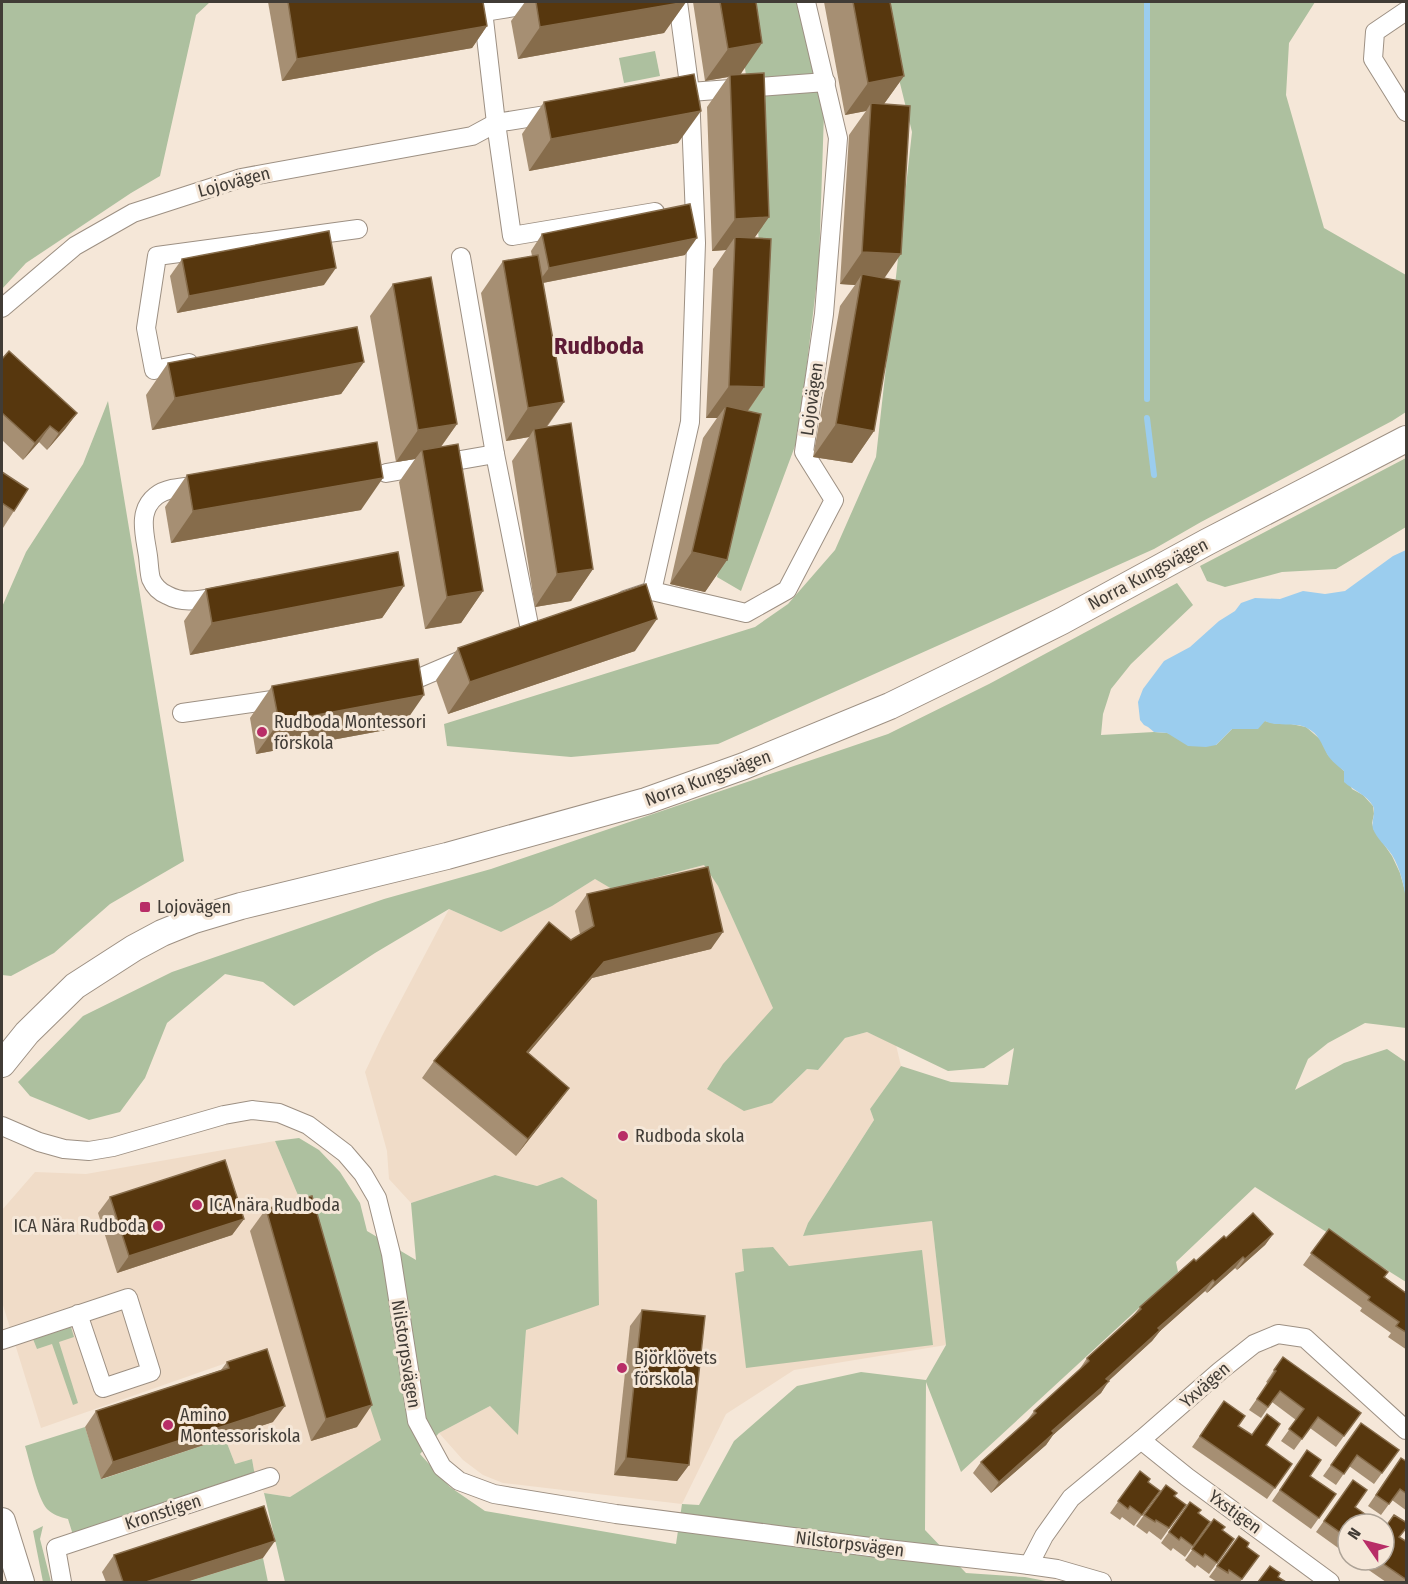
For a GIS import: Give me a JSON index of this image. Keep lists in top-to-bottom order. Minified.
{"streets":{"main road":["Norra Kungsvägen"],"street":["Lojovägen","Nilstorpsvägen","Yxvägen","Kronstigen","Yxstigen"]},"crossings":[["Nilstorpsvägen","Yxvägen"],["Yxvägen","Yxstigen"]],"districts":["Rudboda"],"places":{"other":["Rudboda Montessori förskola","Rudboda skola","ICA nära Rudboda","ICA Nära Rudboda","Björklövets förskola","Amino Montessoriskola"],"transit":["Lojovägen"]},"north":"top left"}
